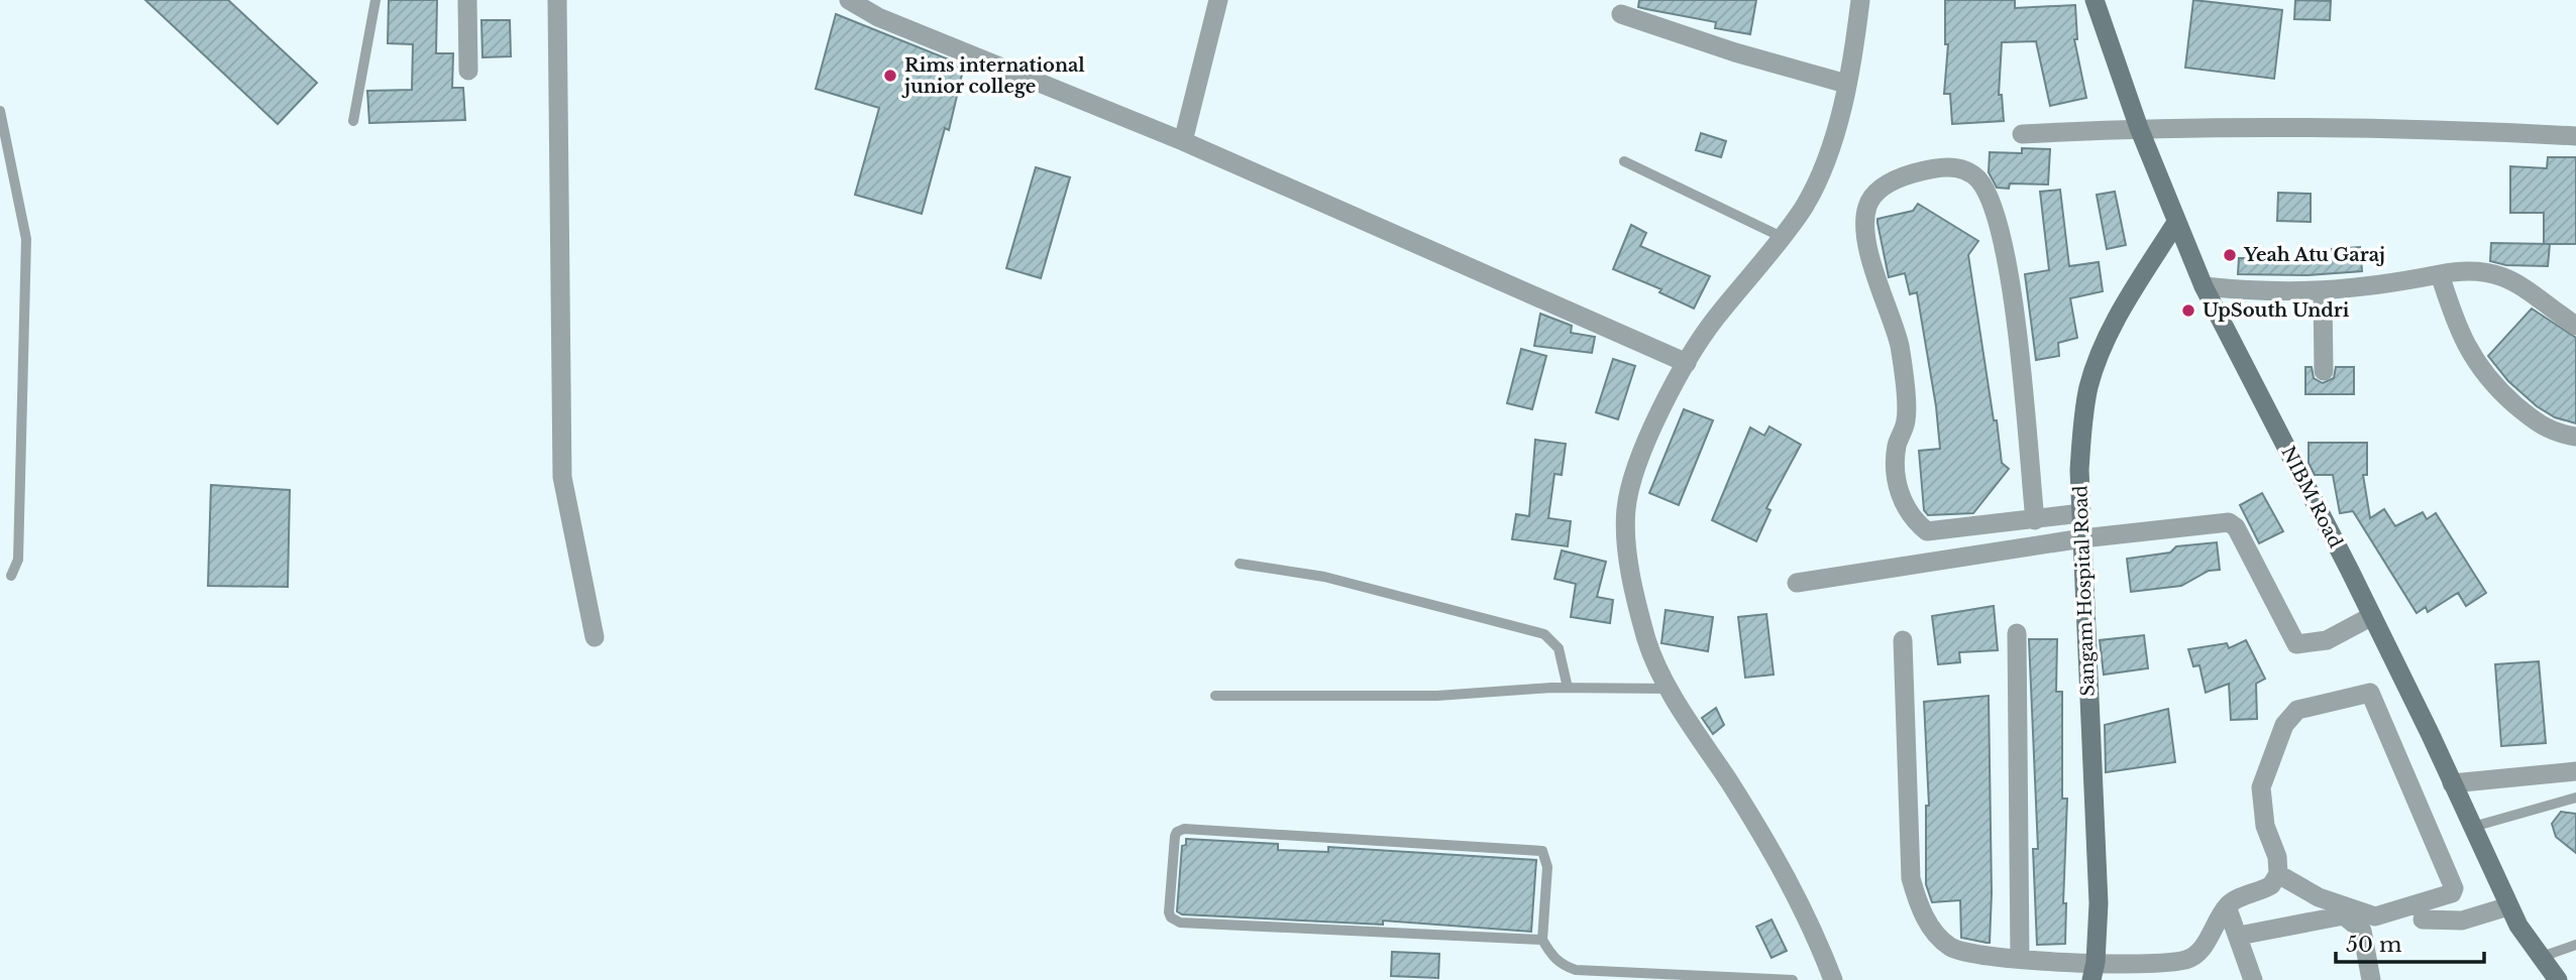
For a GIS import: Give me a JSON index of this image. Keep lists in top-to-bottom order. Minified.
{"streets":{"main road":["NIBM Road","Sangam Hospital Road"]},"crossings":[["NIBM Road","Sangam Hospital Road"]],"places":["Rims international junior college","Yeah Atu Garaj","UpSouth Undri"],"scale_bar":"50 m"}
